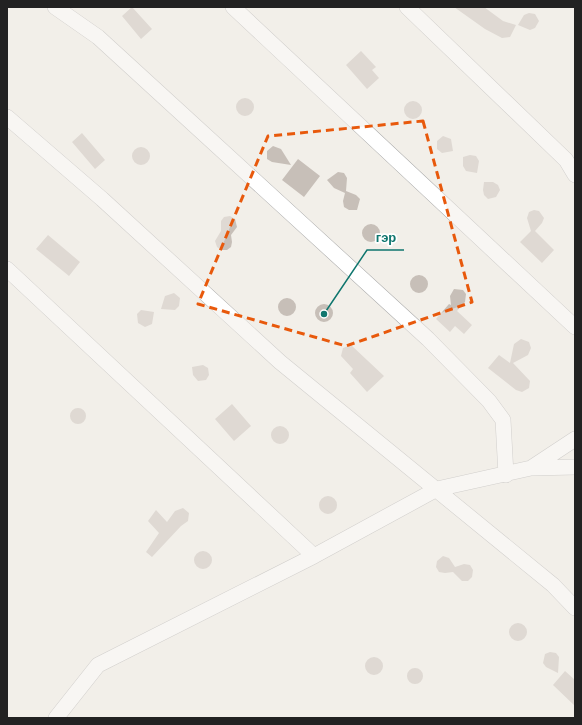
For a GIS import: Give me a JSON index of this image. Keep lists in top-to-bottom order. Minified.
{"places":["гэр"]}
